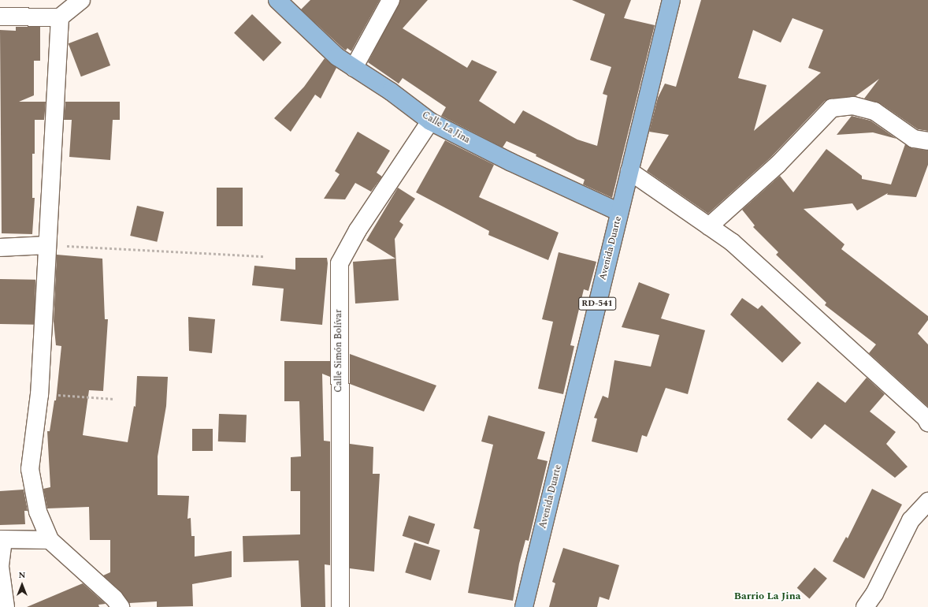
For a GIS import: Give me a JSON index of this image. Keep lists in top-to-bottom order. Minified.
{"streets":{"main road":["Calle La Jina","Avenida Duarte","RD-541"],"street":["Calle Simón Bolívar"]},"crossings":[["Calle La Jina","Avenida Duarte"],["Calle La Jina","Calle Simón Bolívar"]],"districts":["Barrio La Jina"],"north":"top"}
